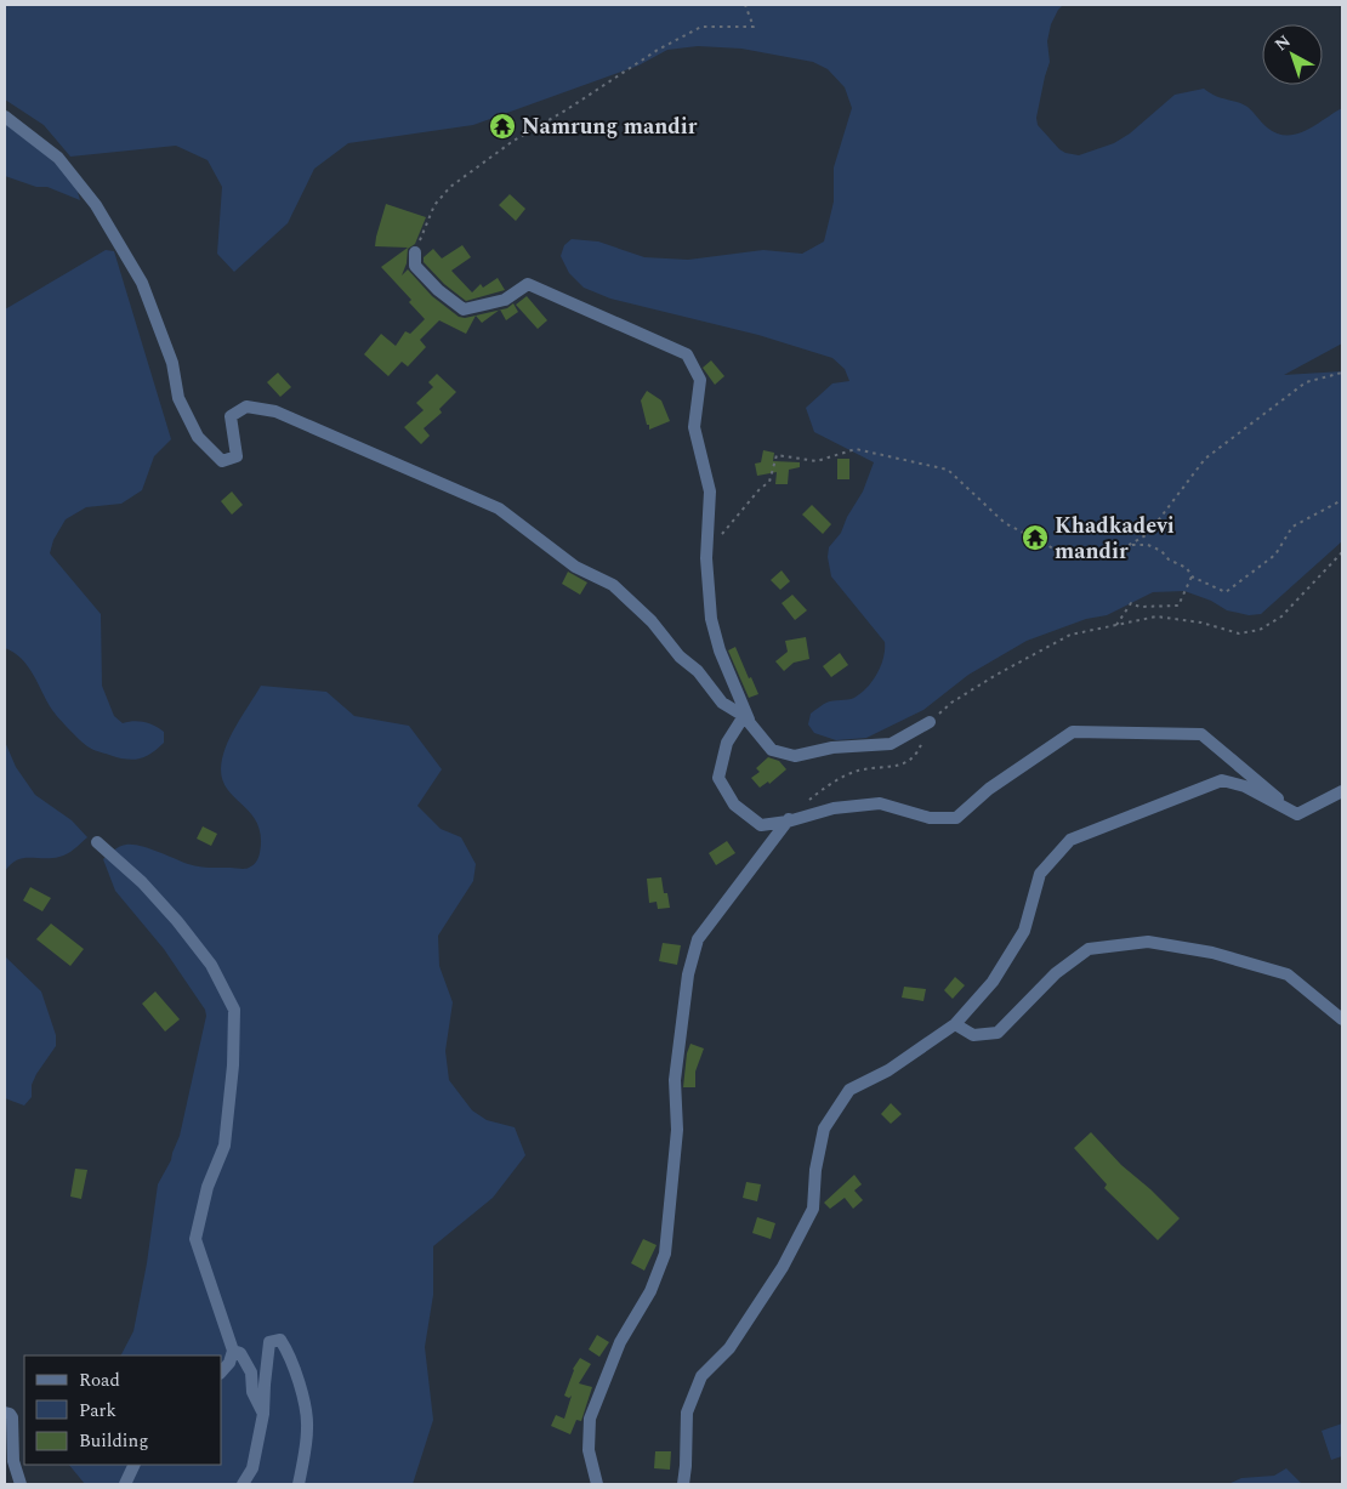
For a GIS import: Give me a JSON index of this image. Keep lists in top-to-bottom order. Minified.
{"places":{"temple":["Namrung mandir","Khadkadevi mandir"]},"legend":["Road","Park","Building"],"north":"top left"}
